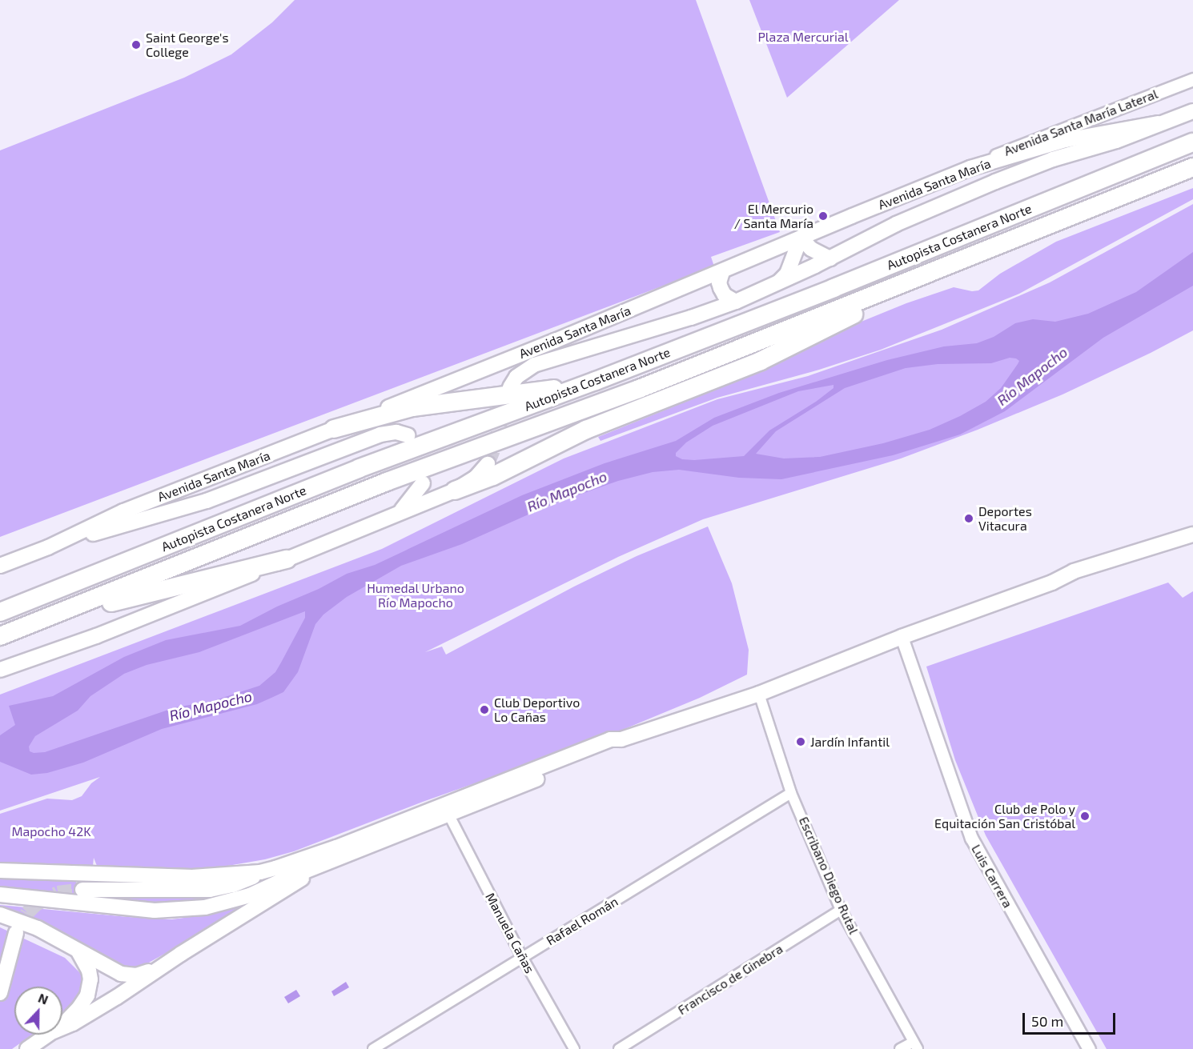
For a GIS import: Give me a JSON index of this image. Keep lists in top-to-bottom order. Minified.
{"streets":{"highway":["Autopista Costanera Norte"],"main road":["Avenida Santa María"],"street":["Avenida Santa María Lateral","Escribano Diego Rutal","Luis Carrera","Rafael Román","Manuela Cañas","Francisco de Ginebra"]},"crossings":[["Avenida Santa María Lateral","Avenida Santa María"],["Escribano Diego Rutal","Rafael Román"],["Escribano Diego Rutal","Francisco de Ginebra"],["Rafael Román","Manuela Cañas"]],"water":["Río Mapocho"],"parks":["Plaza Mercurial","Humedal Urbano Río Mapocho","Mapocho 42K"],"places":["Saint George's College","El Mercurio / Santa María","Deportes Vitacura","Club Deportivo Lo Cañas","Jardín Infantil","Club de Polo y Equitación San Cristóbal"],"scale_bar":"50 m","north":"top"}
